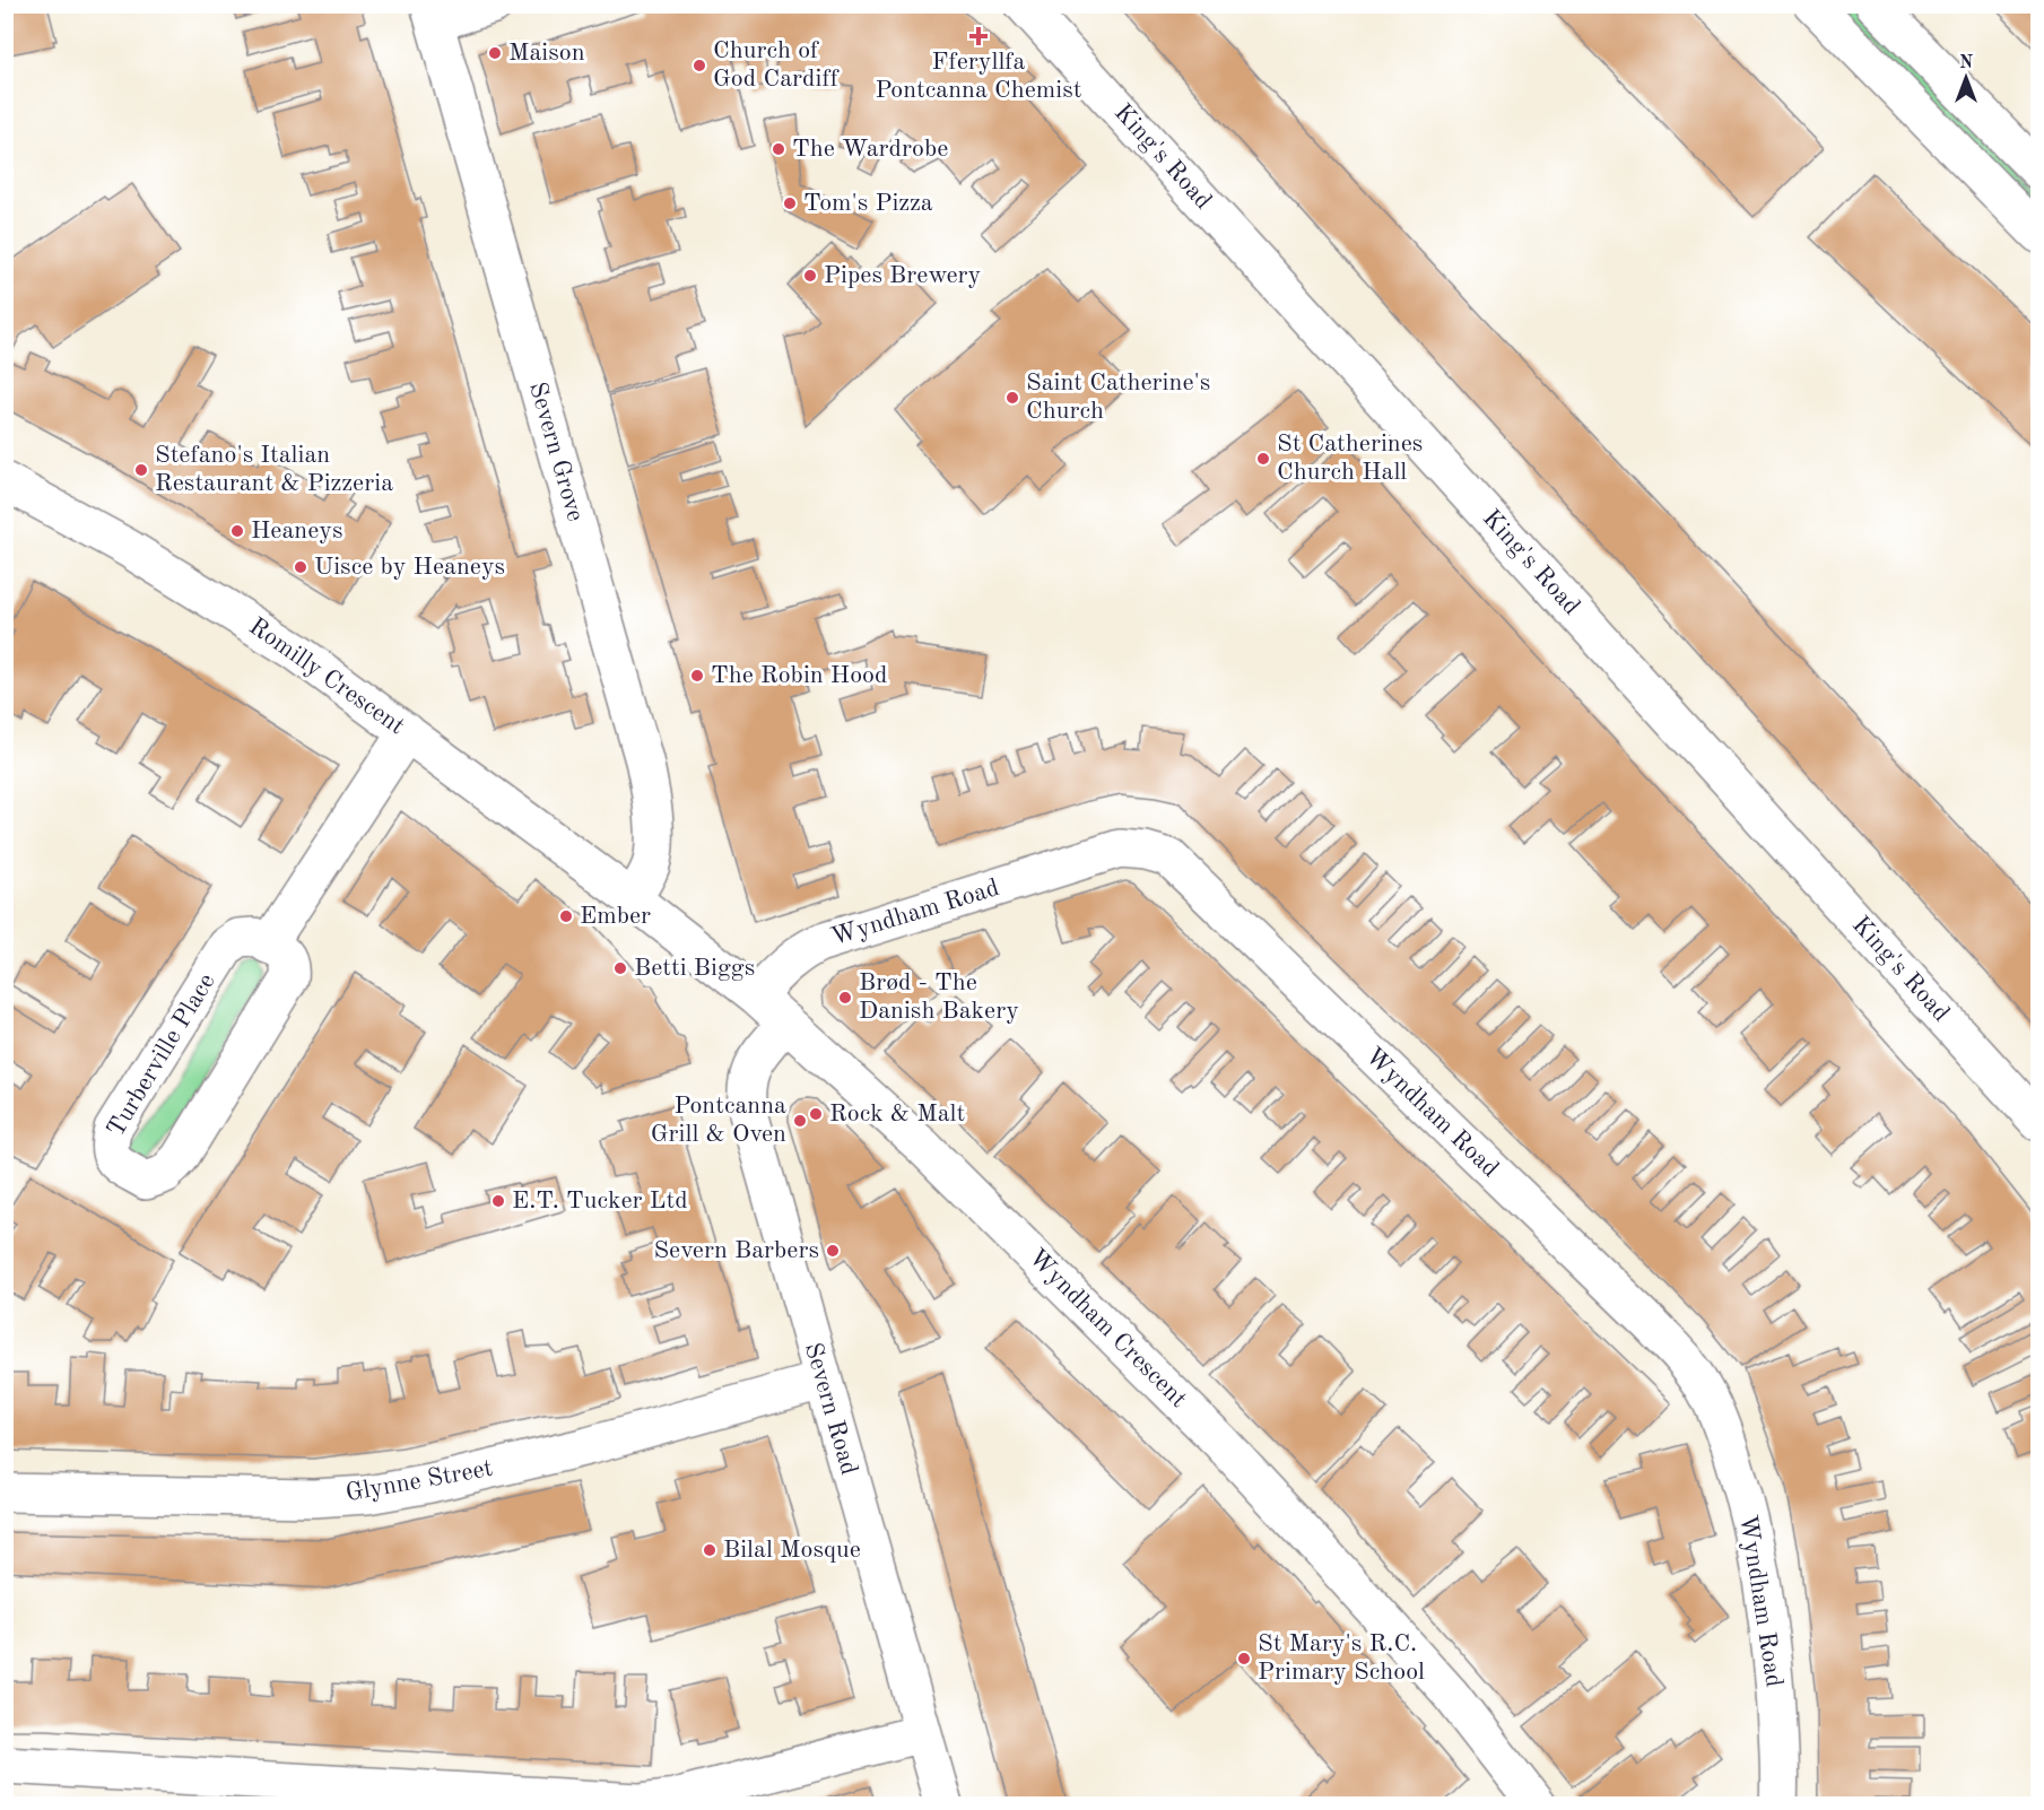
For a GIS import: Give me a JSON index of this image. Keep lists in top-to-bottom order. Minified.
{"streets":{"street":["King's Road","Severn Grove","Romilly Crescent","Wyndham Road","Turberville Place","Wyndham Crescent","Severn Road","Glynne Street"]},"crossings":[["Severn Grove","Romilly Crescent"],["Severn Grove","Wyndham Crescent"],["Romilly Crescent","Wyndham Crescent"],["Wyndham Road","Wyndham Crescent"],["Wyndham Crescent","Severn Road"],["Severn Road","Glynne Street"]],"places":{"health":["Fferyllfa Pontcanna Chemist"],"other":["Maison","Church of God Cardiff","The Wardrobe","Tom's Pizza","Pipes Brewery","Saint Catherine's Church","St Catherines Church Hall","Stefano's Italian Restaurant & Pizzeria","Heaneys","Uisce by Heaneys","The Robin Hood","Ember","Betti Biggs","Brød - The Danish Bakery","Rock & Malt","Pontcanna Grill & Oven","E.T. Tucker Ltd","Severn Barbers","Bilal Mosque","St Mary's R.C. Primary School"]},"north":"top"}
